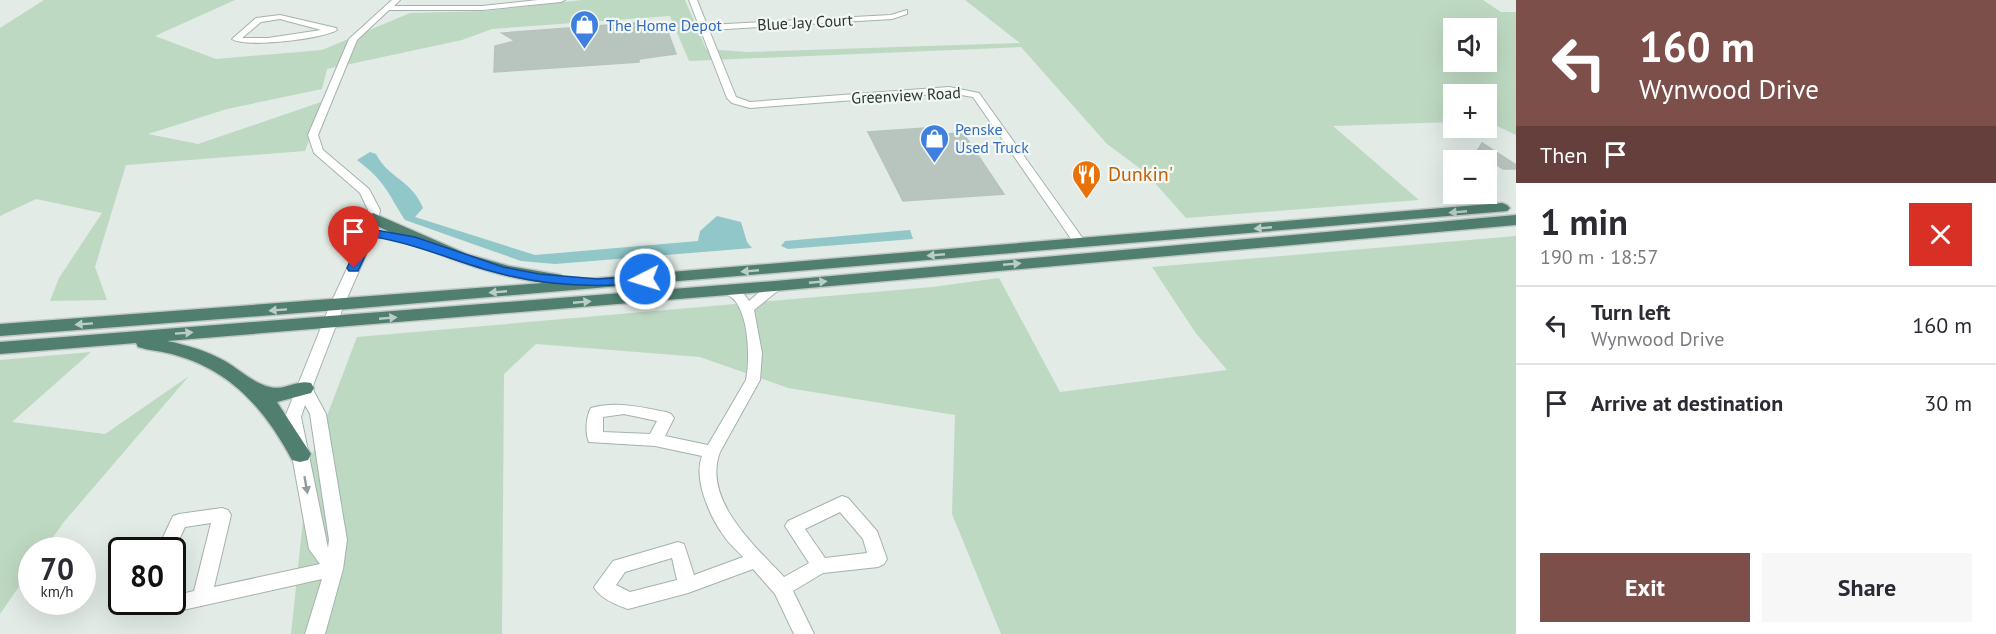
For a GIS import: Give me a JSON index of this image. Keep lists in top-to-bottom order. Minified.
{"streets":{"street":["Blue Jay Court","Greenview Road"]},"crossings":[["Blue Jay Court","Greenview Road"]],"places":{"shop":["The Home Depot","Penske Used Truck"],"restaurant":["Dunkin'"]},"page":{"turn":["160 m","Wynwood Drive"],"map_buttons":["+","−"],"then":"Then","heading":["1 min","190 m · 18:57"],"list":[{"name":"Turn left","note":"Wynwood Drive","value":"160 m"},{"name":"Arrive at destination","value":"30 m"}],"speed":"70 km/h","limit":"80","buttons":["Exit","Share"]}}
